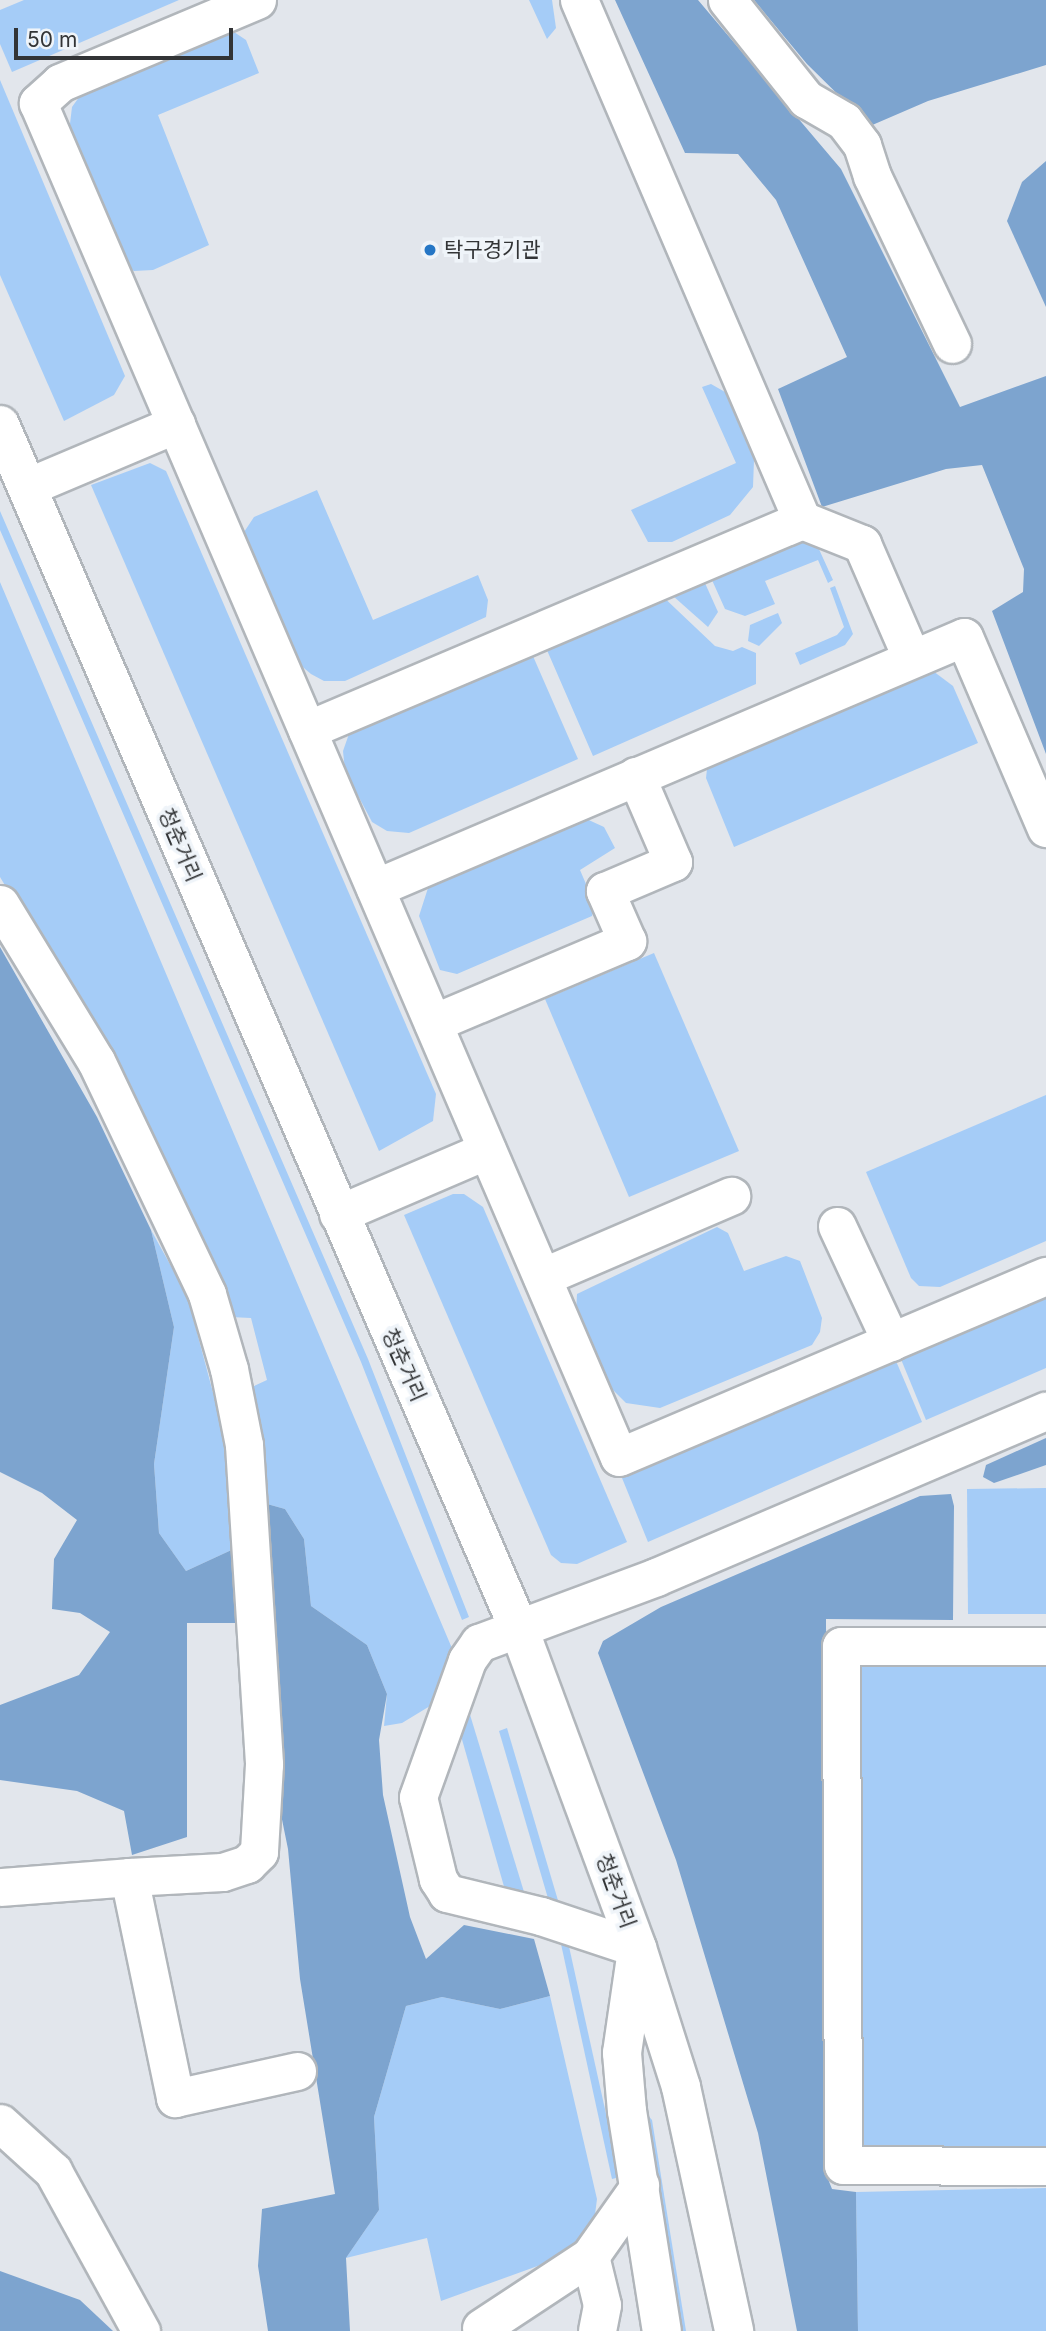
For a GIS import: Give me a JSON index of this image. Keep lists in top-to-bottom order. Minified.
{"streets":{"main road":["청춘거리"]},"places":["탁구경기관"],"scale_bar":"50 m"}
